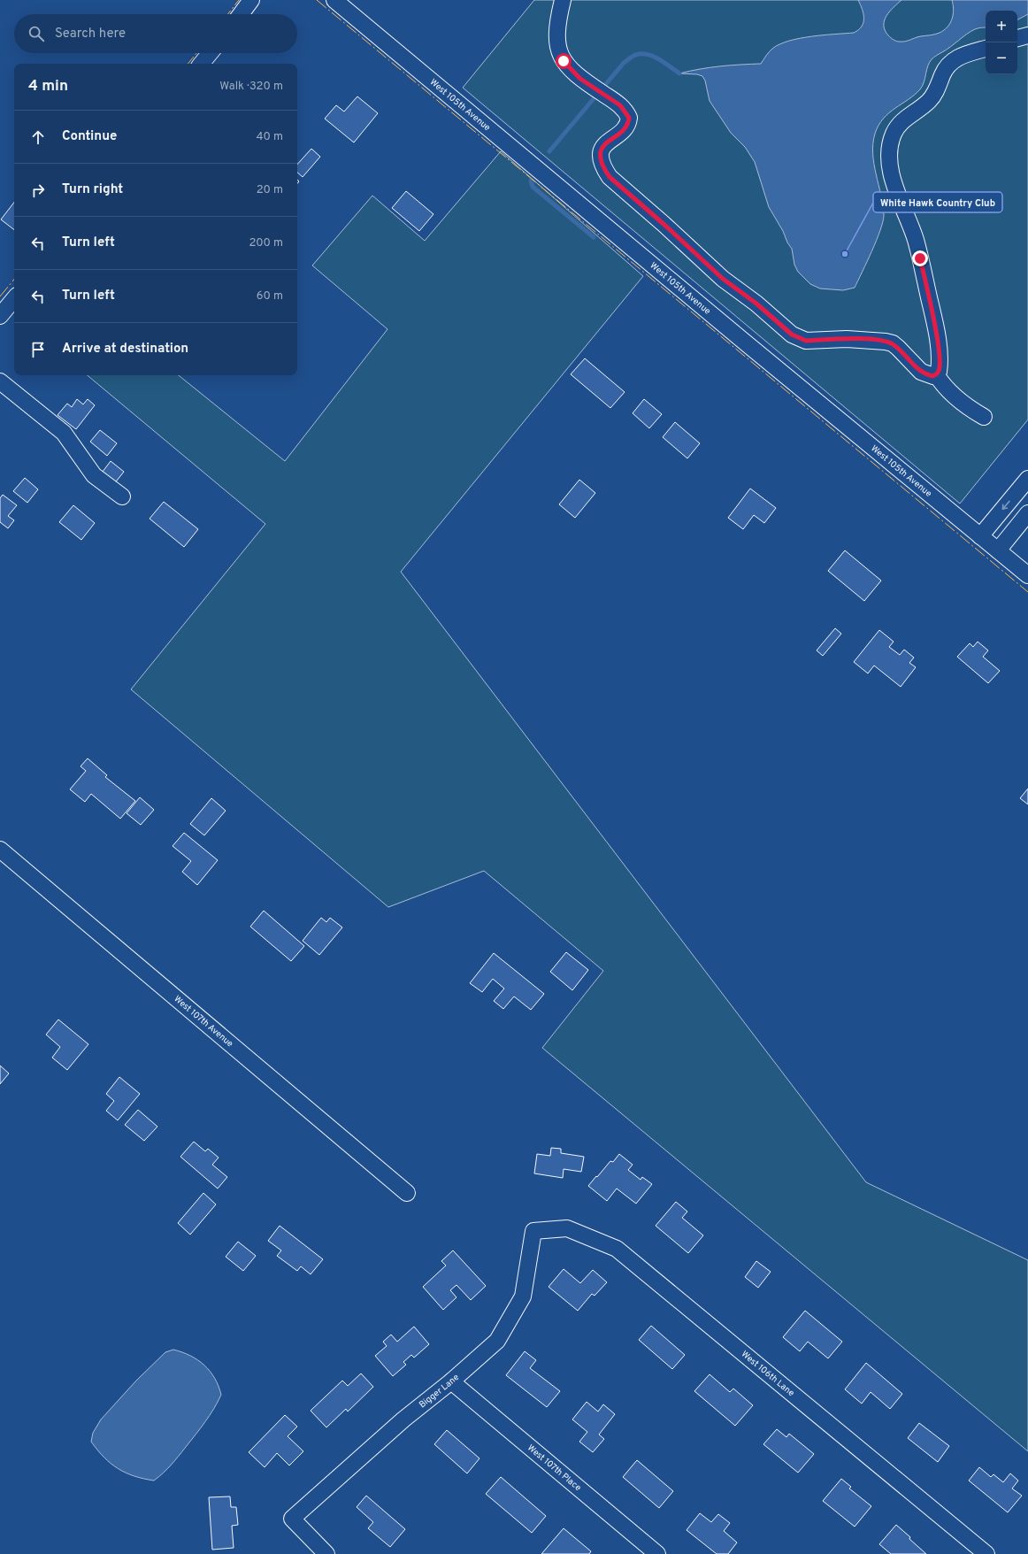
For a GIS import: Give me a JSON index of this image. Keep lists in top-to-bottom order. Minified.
{"streets":{"street":["West 105th Avenue","West 107th Avenue","West 106th Lane","Bigger Lane","West 107th Place"]},"crossings":[["West 106th Lane","Bigger Lane"],["Bigger Lane","West 107th Place"]],"places":["White Hawk Country Club"],"page":{"map_buttons":["+","−"],"search":"Search here","heading":["4 min","Walk · 320 m"],"list":[["Continue","40 m"],["Turn right","20 m"],["Turn left","200 m"],["Turn left","60 m"],"Arrive at destination"]}}
